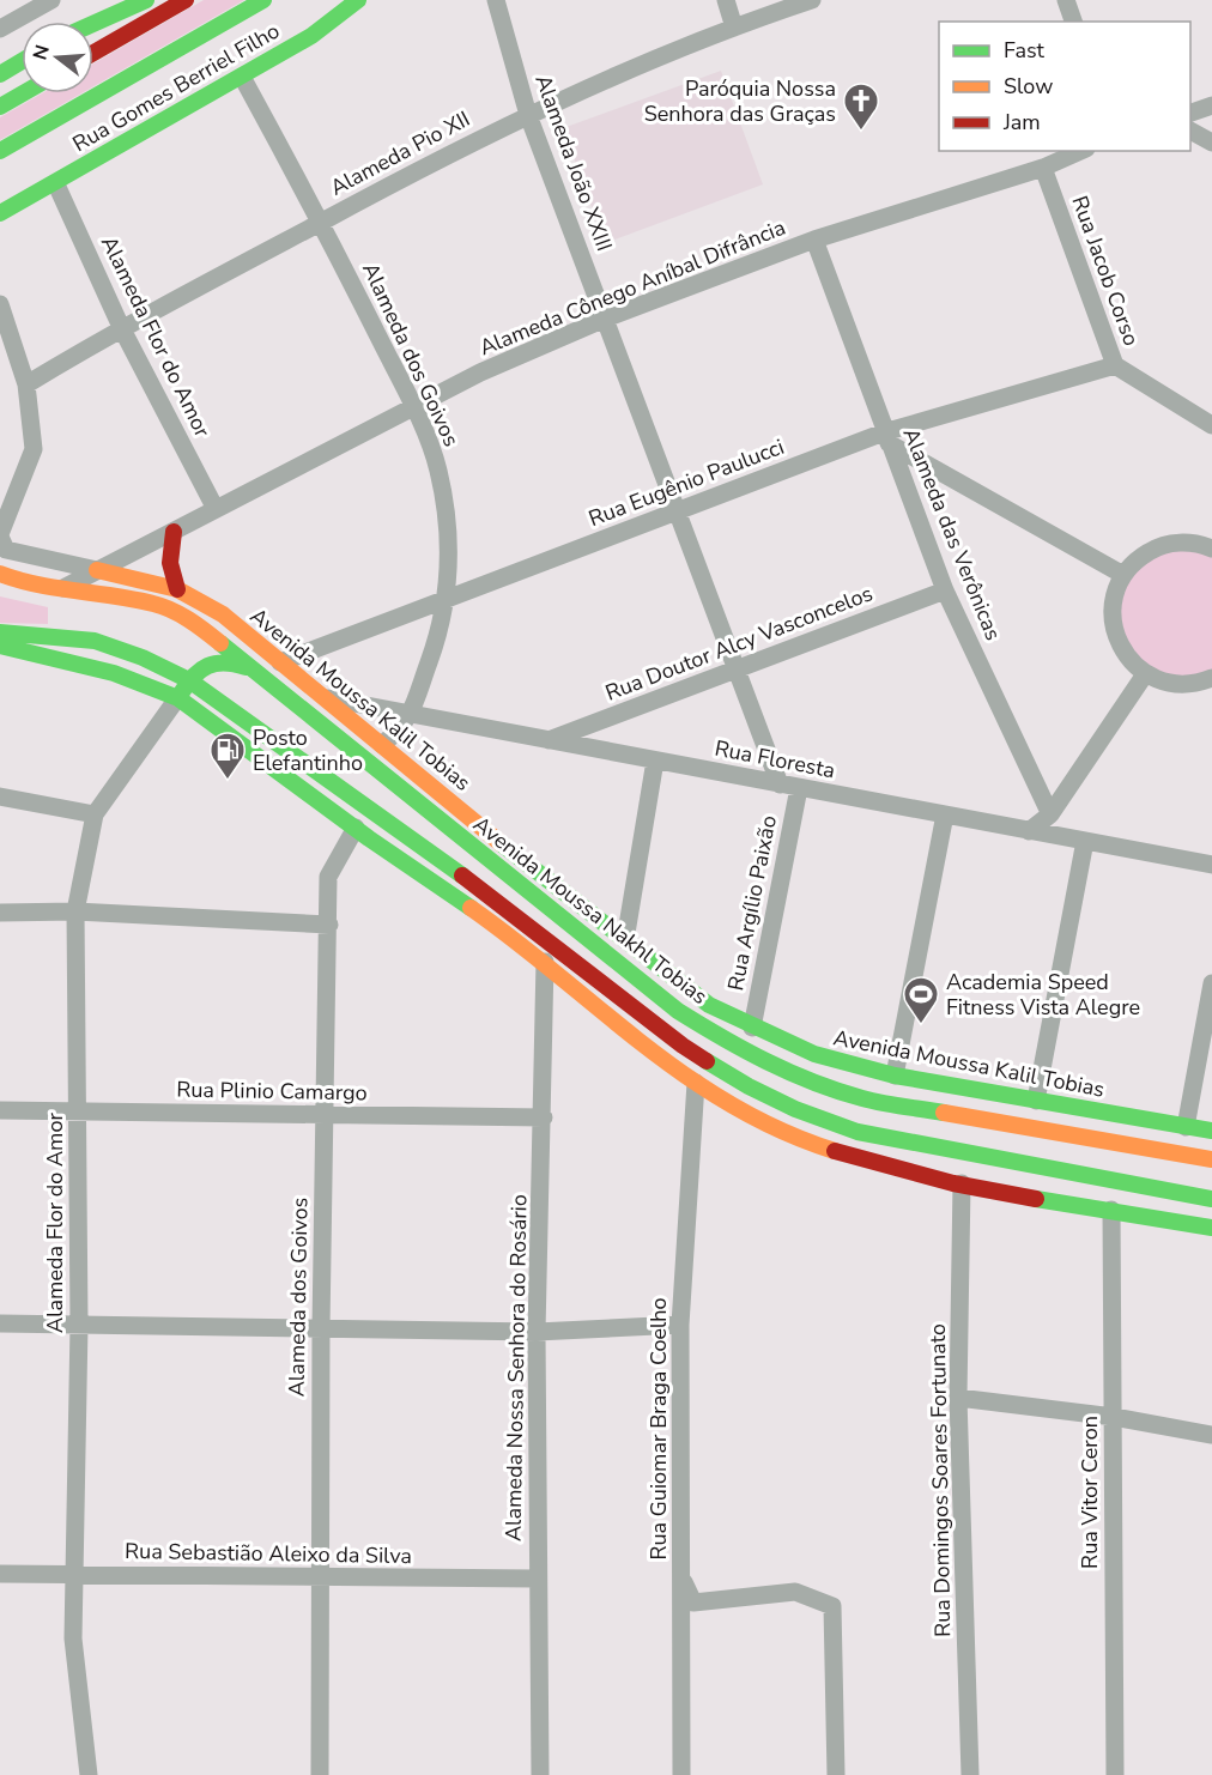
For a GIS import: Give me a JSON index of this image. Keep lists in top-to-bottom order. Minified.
{"streets":{"main road":["Rua Gomes Berriel Filho","Avenida Moussa Kalil Tobias","Avenida Moussa Nakhl Tobias"],"street":["Alameda Pio XII","Alameda João XXIII","Rua Jacob Corso","Alameda Cônego Aníbal Difrância","Alameda Flor do Amor","Alameda dos Goivos","Rua Eugênio Paulucci","Alameda das Verônicas","Rua Doutor Alcy Vasconcelos","Rua Floresta","Rua Argílio Paixão","Rua Plinio Camargo","Alameda Nossa Senhora do Rosário","Rua Guiomar Braga Coelho","Rua Domingos Soares Fortunato","Rua Vitor Ceron","Rua Sebastião Aleixo da Silva"]},"crossings":[["Rua Gomes Berriel Filho","Alameda Flor do Amor"],["Rua Gomes Berriel Filho","Alameda dos Goivos"],["Alameda Pio XII","Alameda João XXIII"],["Alameda Pio XII","Alameda Flor do Amor"],["Alameda Pio XII","Alameda dos Goivos"],["Alameda João XXIII","Alameda Cônego Aníbal Difrância"],["Alameda João XXIII","Rua Eugênio Paulucci"],["Alameda João XXIII","Rua Doutor Alcy Vasconcelos"],["Alameda João XXIII","Rua Floresta"],["Rua Jacob Corso","Alameda Cônego Aníbal Difrância"],["Rua Jacob Corso","Rua Eugênio Paulucci"],["Alameda Cônego Aníbal Difrância","Alameda Flor do Amor"],["Alameda Cônego Aníbal Difrância","Alameda dos Goivos"],["Alameda Cônego Aníbal Difrância","Alameda das Verônicas"],["Alameda Cônego Aníbal Difrância","Avenida Moussa Kalil Tobias"],["Alameda Cônego Aníbal Difrância","Avenida Moussa Nakhl Tobias"],["Alameda Flor do Amor","Rua Plinio Camargo"],["Alameda Flor do Amor","Rua Sebastião Aleixo da Silva"],["Alameda dos Goivos","Rua Eugênio Paulucci"],["Alameda dos Goivos","Avenida Moussa Kalil Tobias"],["Alameda dos Goivos","Rua Floresta"],["Alameda dos Goivos","Rua Plinio Camargo"],["Alameda dos Goivos","Rua Sebastião Aleixo da Silva"],["Rua Eugênio Paulucci","Alameda das Verônicas"],["Rua Eugênio Paulucci","Avenida Moussa Kalil Tobias"],["Alameda das Verônicas","Rua Doutor Alcy Vasconcelos"],["Rua Doutor Alcy Vasconcelos","Rua Floresta"],["Avenida Moussa Kalil Tobias","Rua Floresta"],["Avenida Moussa Kalil Tobias","Rua Argílio Paixão"],["Rua Floresta","Rua Argílio Paixão"],["Rua Plinio Camargo","Alameda Nossa Senhora do Rosário"],["Alameda Nossa Senhora do Rosário","Rua Sebastião Aleixo da Silva"]],"places":{"church":["Paróquia Nossa Senhora das Graças"],"fuel station":["Posto Elefantinho"],"sports":["Academia Speed Fitness Vista Alegre"]},"legend":["Fast","Slow","Jam"],"north":"left"}
